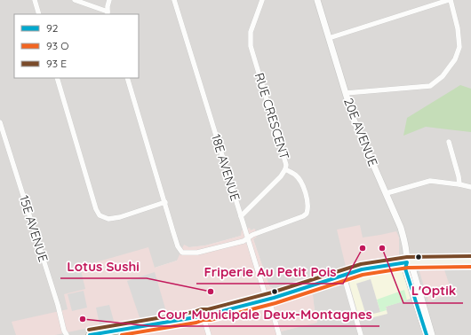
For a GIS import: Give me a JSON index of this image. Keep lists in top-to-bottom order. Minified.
{"streets":{"street":["RUE CRESCENT","20E AVENUE","18E AVENUE","15E AVENUE"]},"crossings":[["RUE CRESCENT","18E AVENUE"]],"places":["Friperie Au Petit Pois","L'Optik","Lotus Sushi","Cour Municipale Deux-Montagnes"],"lines":["transit line 92"],"legend":["92","93 O","93 E"]}
